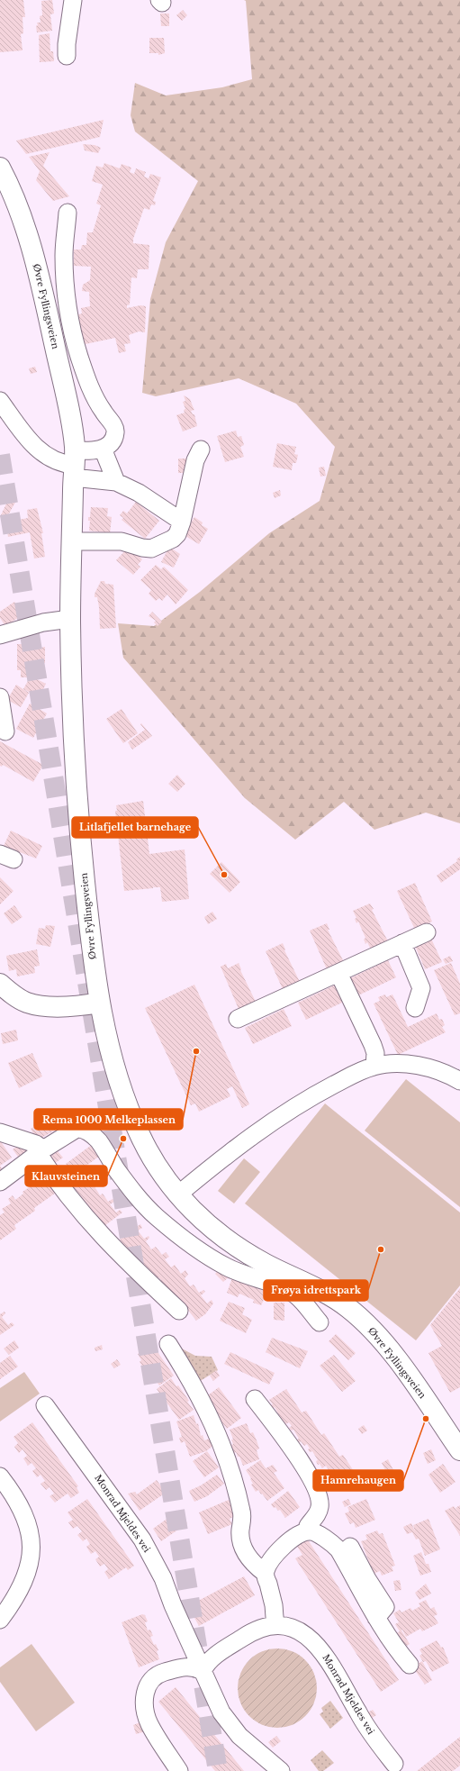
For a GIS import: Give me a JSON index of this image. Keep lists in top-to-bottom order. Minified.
{"streets":{"main road":["Øvre Fyllingsveien"],"street":["Monrad Mjeldes vei"]},"places":["Litlafjellet barnehage","Rema 1000 Melkeplassen","Klauvsteinen","Frøya idrettspark","Hamrehaugen"]}
